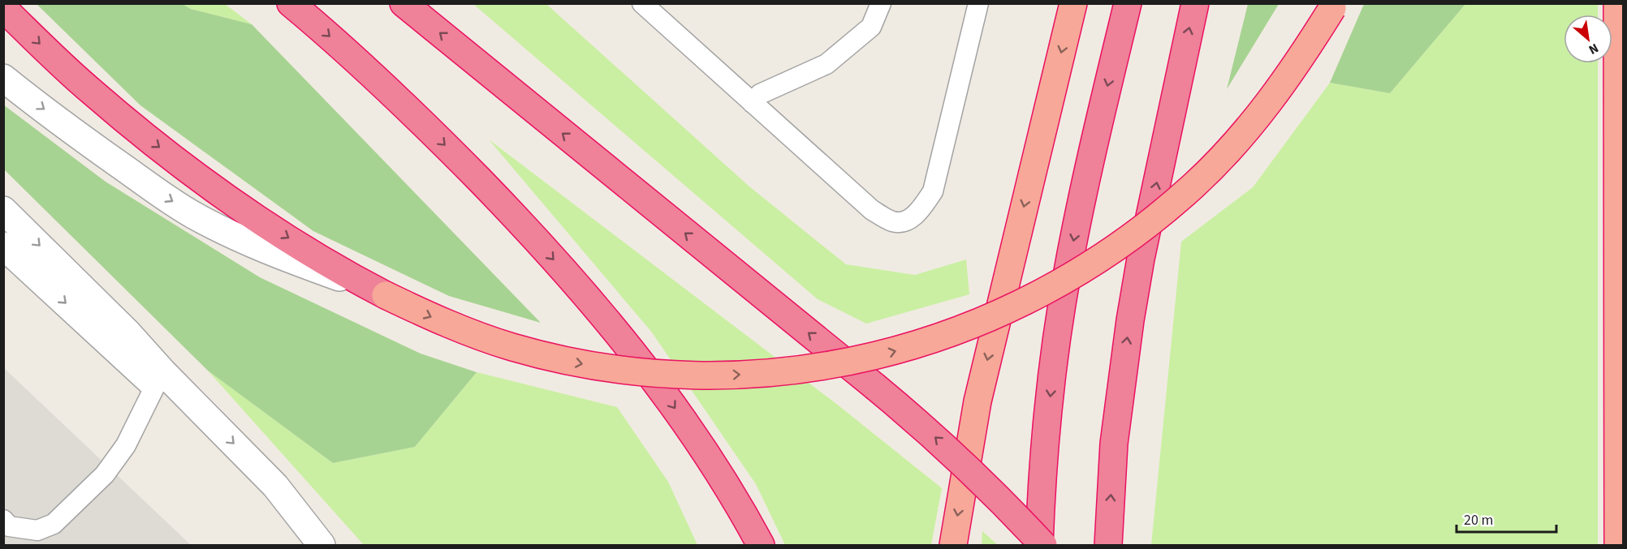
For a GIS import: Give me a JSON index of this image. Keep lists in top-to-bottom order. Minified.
{"scale_bar":"20 m","north":"bottom right"}
